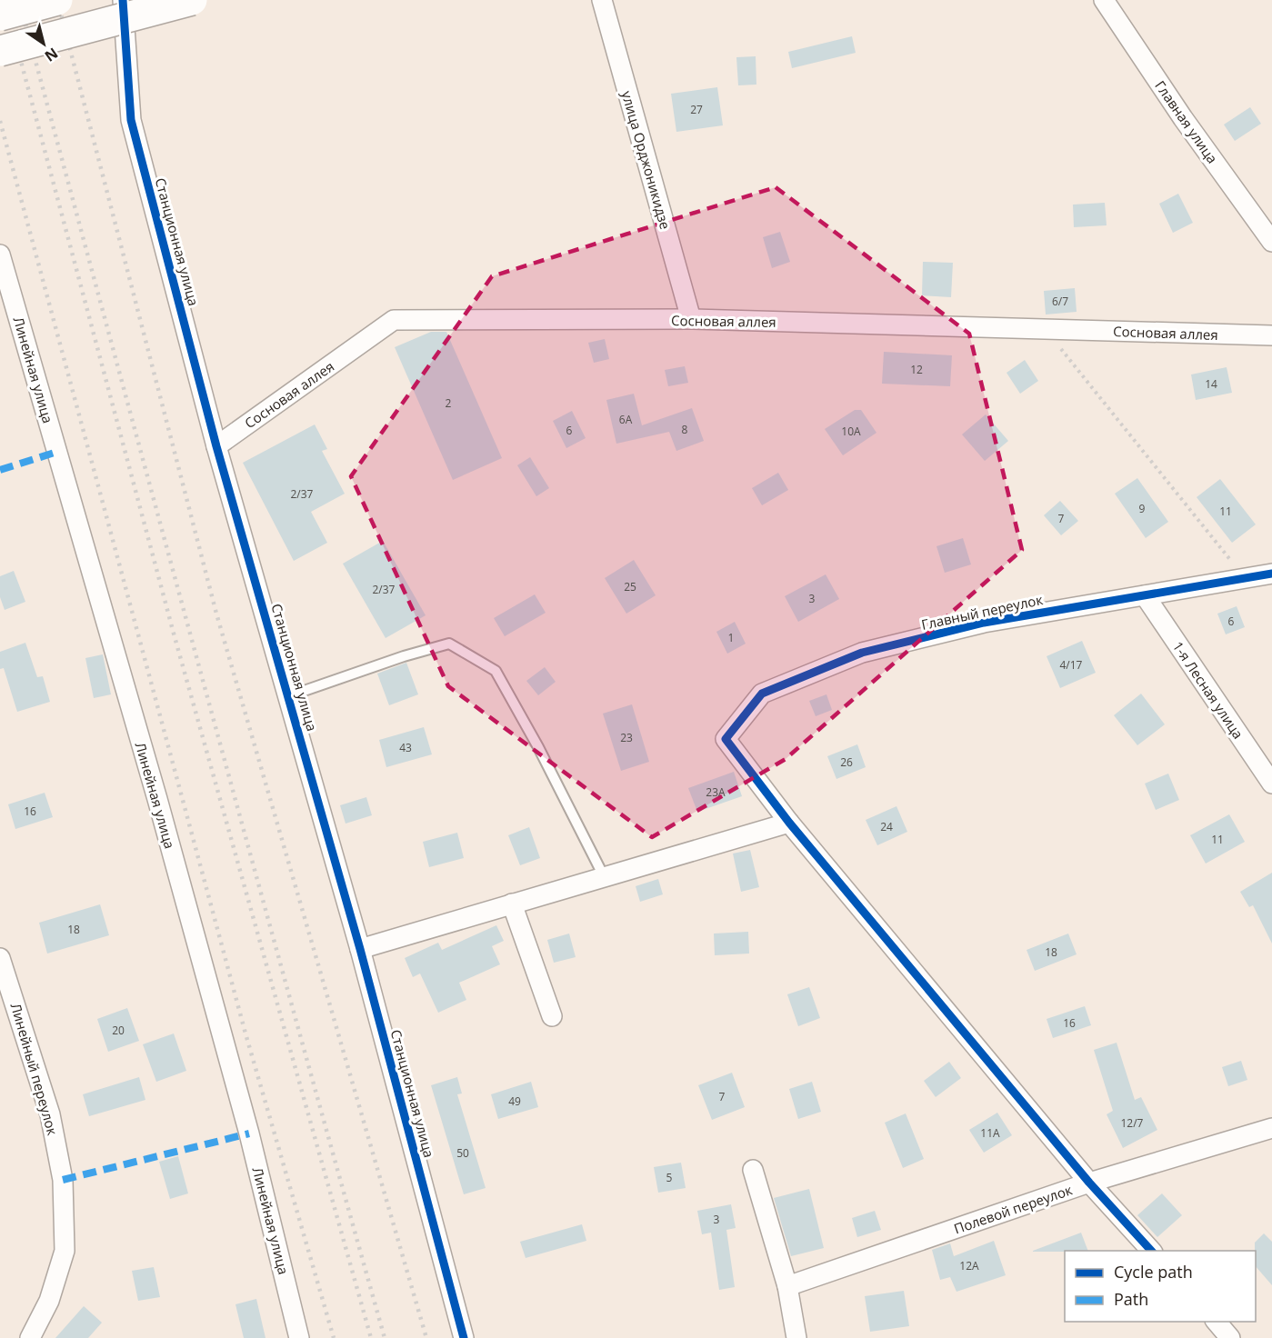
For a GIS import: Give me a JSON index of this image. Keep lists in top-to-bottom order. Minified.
{"streets":{"street":["Главная улица","улица Орджоникидзе","Станционная улица","Сосновая аллея","Линейная улица","Главный переулок","1-я Лесная улица","Линейный переулок","Полевой переулок"]},"crossings":[["улица Орджоникидзе","Сосновая аллея"],["Станционная улица","Сосновая аллея"],["Главный переулок","1-я Лесная улица"]],"house_numbers":["27","6/7","12","14","2","6А","8","6","10А","2/37","9","11","7","25","2/37","3","6","1","4/17","23","43","26","23А","16","24","11","18","18","16","20","7","49","12/7","11А","50","5","3","12А"],"legend":["Cycle path","Path"],"north":"bottom right"}
